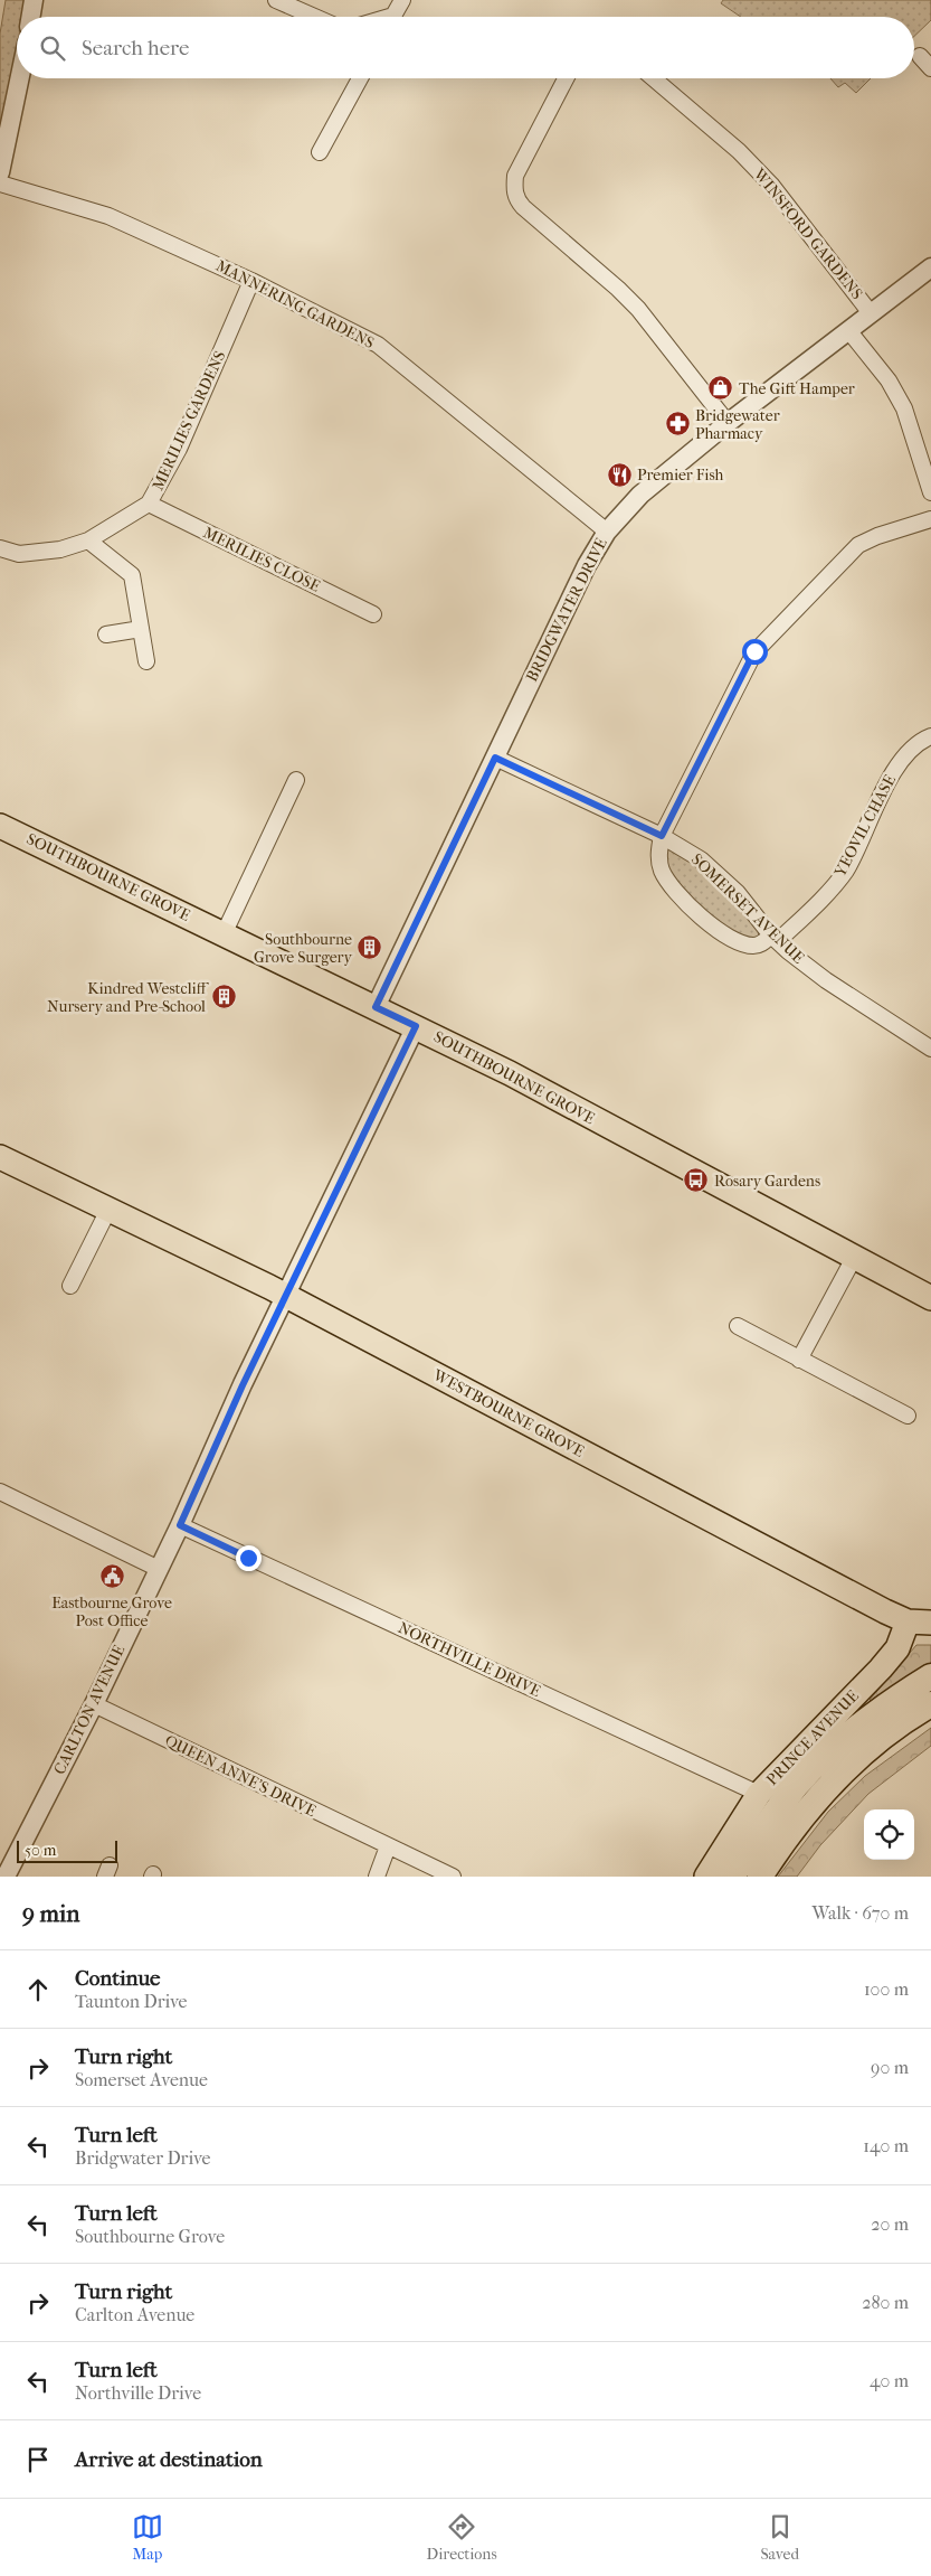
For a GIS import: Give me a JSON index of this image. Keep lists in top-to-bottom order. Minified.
{"streets":{"highway":["PRINCE AVENUE"],"main road":["SOUTHBOURNE GROVE","WESTBOURNE GROVE"],"street":["WINSFORD GARDENS","MANNERING GARDENS","MERILIES GARDENS","MERILIES CLOSE","BRIDGWATER DRIVE","YEOVIL CHASE","SOMERSET AVENUE","NORTHVILLE DRIVE","CARLTON AVENUE","QUEEN ANNE'S DRIVE"]},"crossings":[["WINSFORD GARDENS","BRIDGWATER DRIVE"],["MANNERING GARDENS","MERILIES GARDENS"],["MANNERING GARDENS","BRIDGWATER DRIVE"],["MERILIES GARDENS","MERILIES CLOSE"],["BRIDGWATER DRIVE","SOUTHBOURNE GROVE"],["BRIDGWATER DRIVE","SOMERSET AVENUE"],["YEOVIL CHASE","SOMERSET AVENUE"],["SOUTHBOURNE GROVE","CARLTON AVENUE"],["WESTBOURNE GROVE","CARLTON AVENUE"],["WESTBOURNE GROVE","PRINCE AVENUE"],["NORTHVILLE DRIVE","CARLTON AVENUE"],["NORTHVILLE DRIVE","PRINCE AVENUE"],["CARLTON AVENUE","QUEEN ANNE'S DRIVE"]],"places":{"shop":["The Gift Hamper"],"pharmacy":["Bridgewater Pharmacy"],"restaurant":["Premier Fish"],"building":["Southbourne Grove Surgery","Kindred Westcliff Nursery and Pre-School"],"bus stop":["Rosary Gardens"],"public building":["Eastbourne Grove Post Office"]},"scale_bar":"50 m","page":{"search":"Search here","scale":"50 m","heading":["9 min","Walk · 670 m"],"list":[["Continue","Taunton Drive","100 m"],["Turn right","Somerset Avenue","90 m"],["Turn left","Bridgwater Drive","140 m"],["Turn left","Southbourne Grove","20 m"],["Turn right","Carlton Avenue","280 m"],["Turn left","Northville Drive","40 m"],"Arrive at destination"],"nav":["Map","Directions","Saved"]}}
